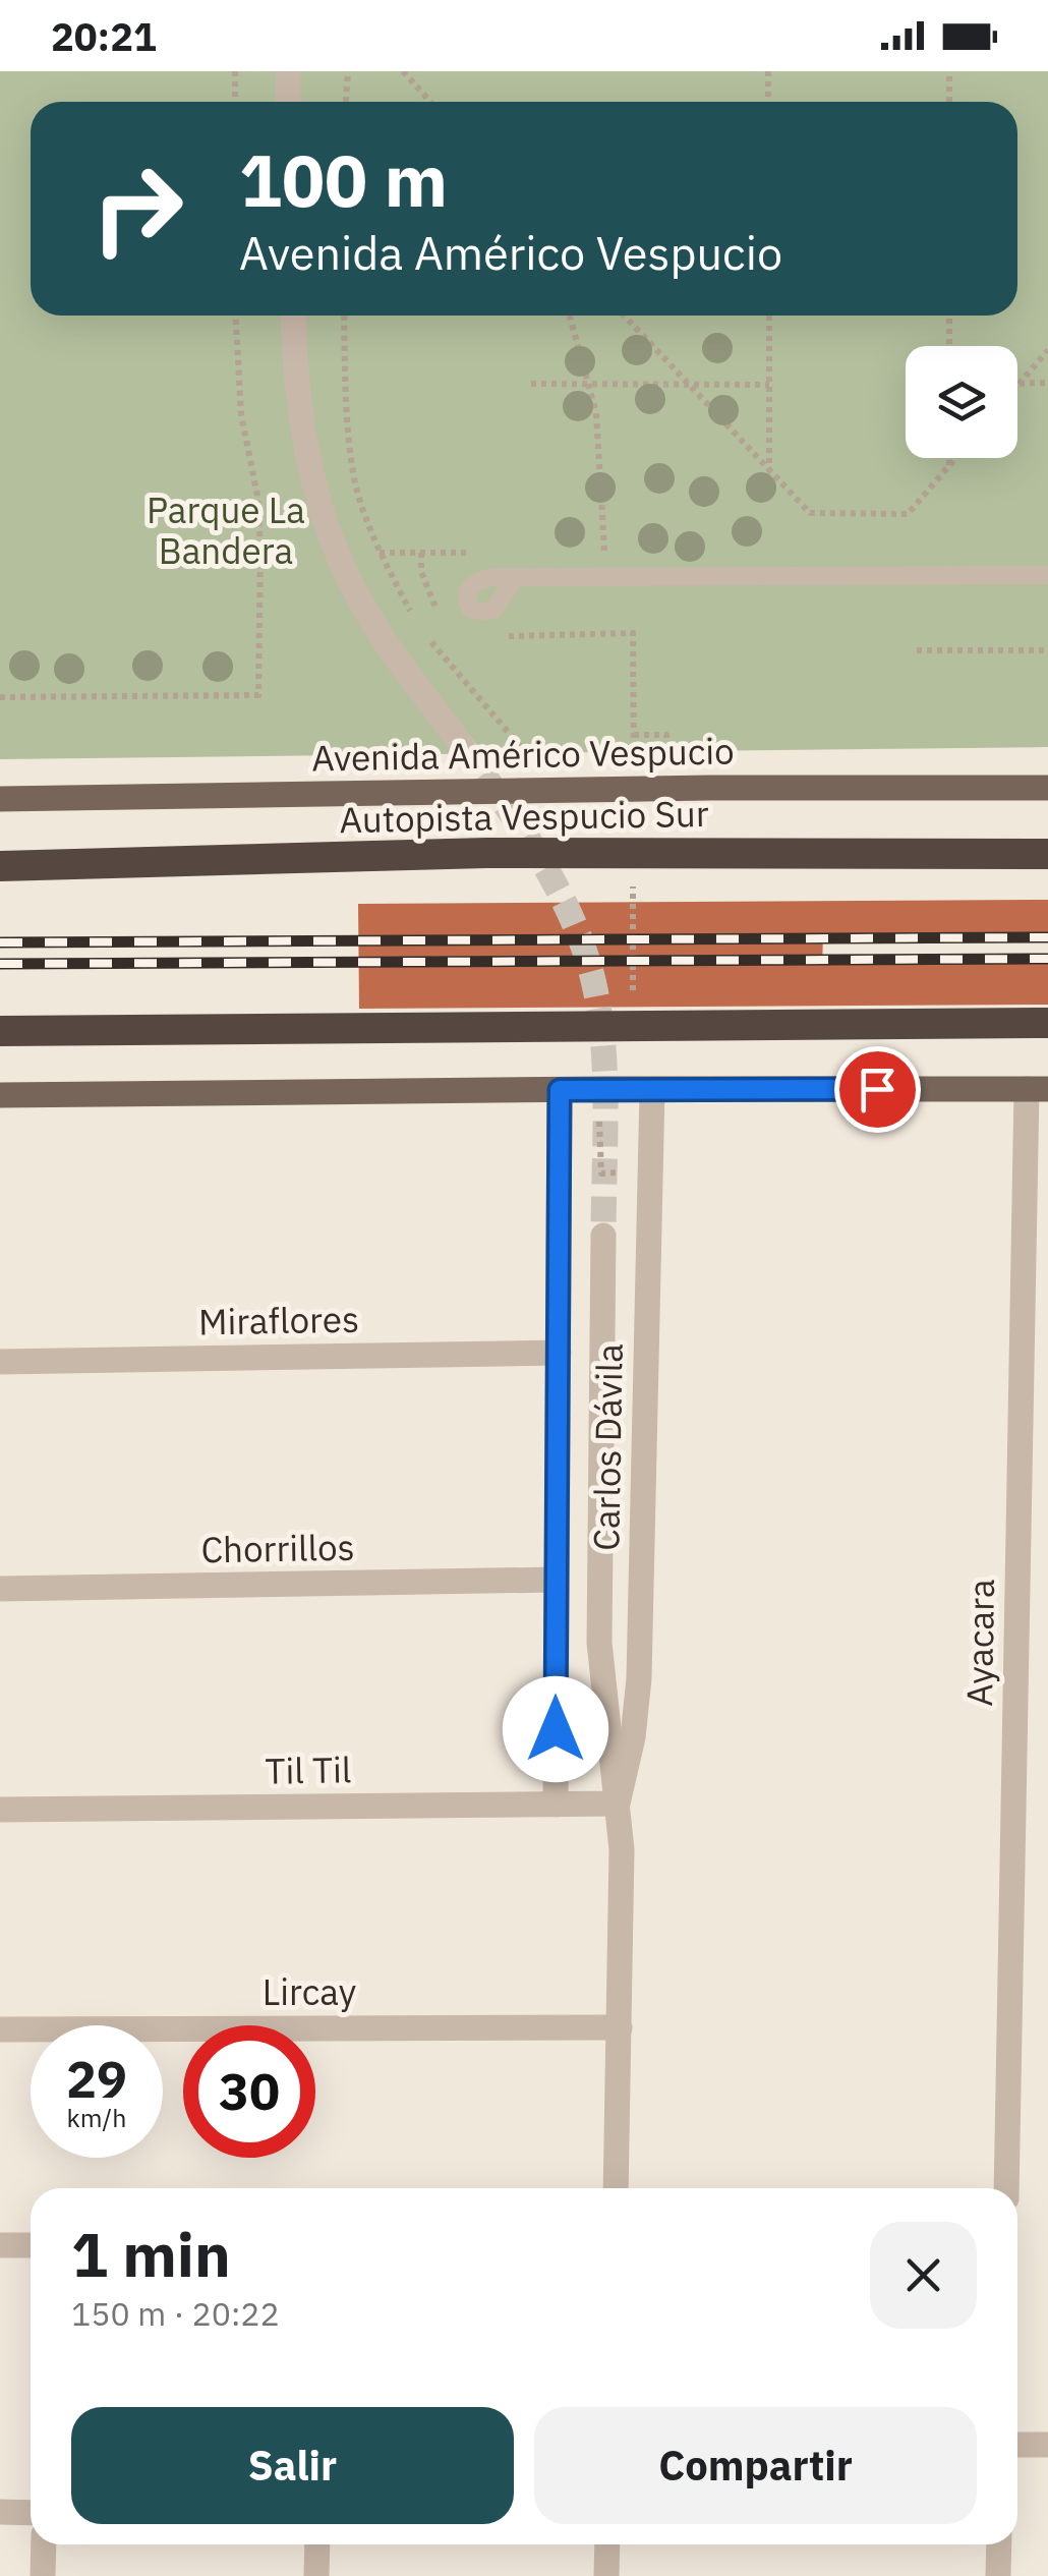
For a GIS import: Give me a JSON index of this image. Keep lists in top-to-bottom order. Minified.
{"streets":{"highway":["Autopista Vespucio Sur"],"main road":["Avenida Américo Vespucio"],"street":["Miraflores","Carlos Dávila","Chorrillos","Ayacara","Til Til","Lircay"]},"crossings":[["Miraflores","Carlos Dávila"],["Carlos Dávila","Chorrillos"],["Carlos Dávila","Til Til"],["Carlos Dávila","Lircay"]],"parks":["Parque La Bandera"],"page":{"status":"20:21","turn":["100 m","Avenida Américo Vespucio"],"speed":"29 km/h","limit":"30","heading":["1 min","150 m · 20:22"],"buttons":["Salir","Compartir"]}}
